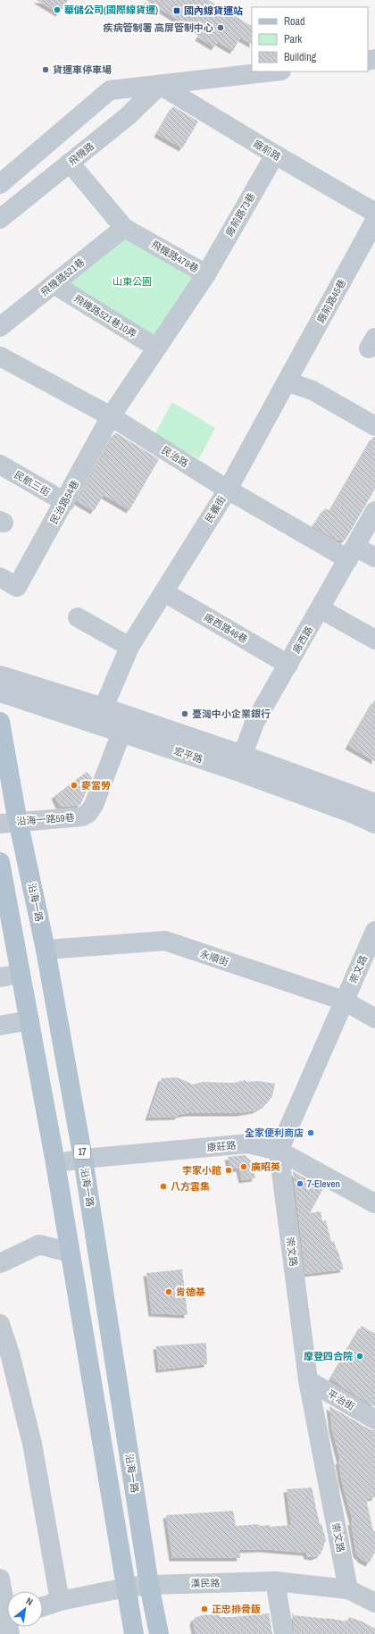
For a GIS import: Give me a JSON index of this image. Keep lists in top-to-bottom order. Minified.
{"streets":{"main road":["沿海一路","17"],"street":["廠前路","飛機路","廠前路73巷","飛機路479巷","飛機路521巷","廠前路45巷","飛機路521巷10弄","民治路","民航三街","民治路54巷","民義街","廠西路46巷","廠西路","宏平路","沿海一路59巷","永順街","崇文路","康莊路","平治街","漢民路"]},"crossings":[["廠前路","飛機路"],["廠前路","廠前路73巷"],["飛機路","飛機路479巷"],["廠前路73巷","飛機路479巷"],["飛機路479巷","飛機路521巷"],["飛機路479巷","飛機路521巷10弄"],["飛機路479巷","民治路"],["飛機路479巷","民治路54巷"],["飛機路521巷","飛機路521巷10弄"],["廠前路45巷","民義街"],["民治路","民治路54巷"],["民治路","民義街"],["民治路","廠西路"],["民航三街","民治路54巷"],["民義街","廠西路46巷"],["民義街","宏平路"],["廠西路46巷","廠西路"],["廠西路","宏平路"],["宏平路","沿海一路59巷"],["沿海一路59巷","沿海一路"],["沿海一路","永順街"],["沿海一路","康莊路"],["沿海一路","漢民路"],["永順街","崇文路"],["崇文路","康莊路"],["崇文路","平治街"],["崇文路","漢民路"]],"parks":["山東公園"],"places":{"other":["華儲公司(國際線貨運)","疾病管制署 高屏管制中心","貨運車停車場","臺灣中小企業銀行","麥當勞","全家便利商店","廣昭英","李家小館","7-Eleven","八方雲集","肯德基","摩登四合院","正忠排骨飯"],"transit":["國內線貨運站"]},"legend":["Road","Park","Building"],"north":"top right"}
